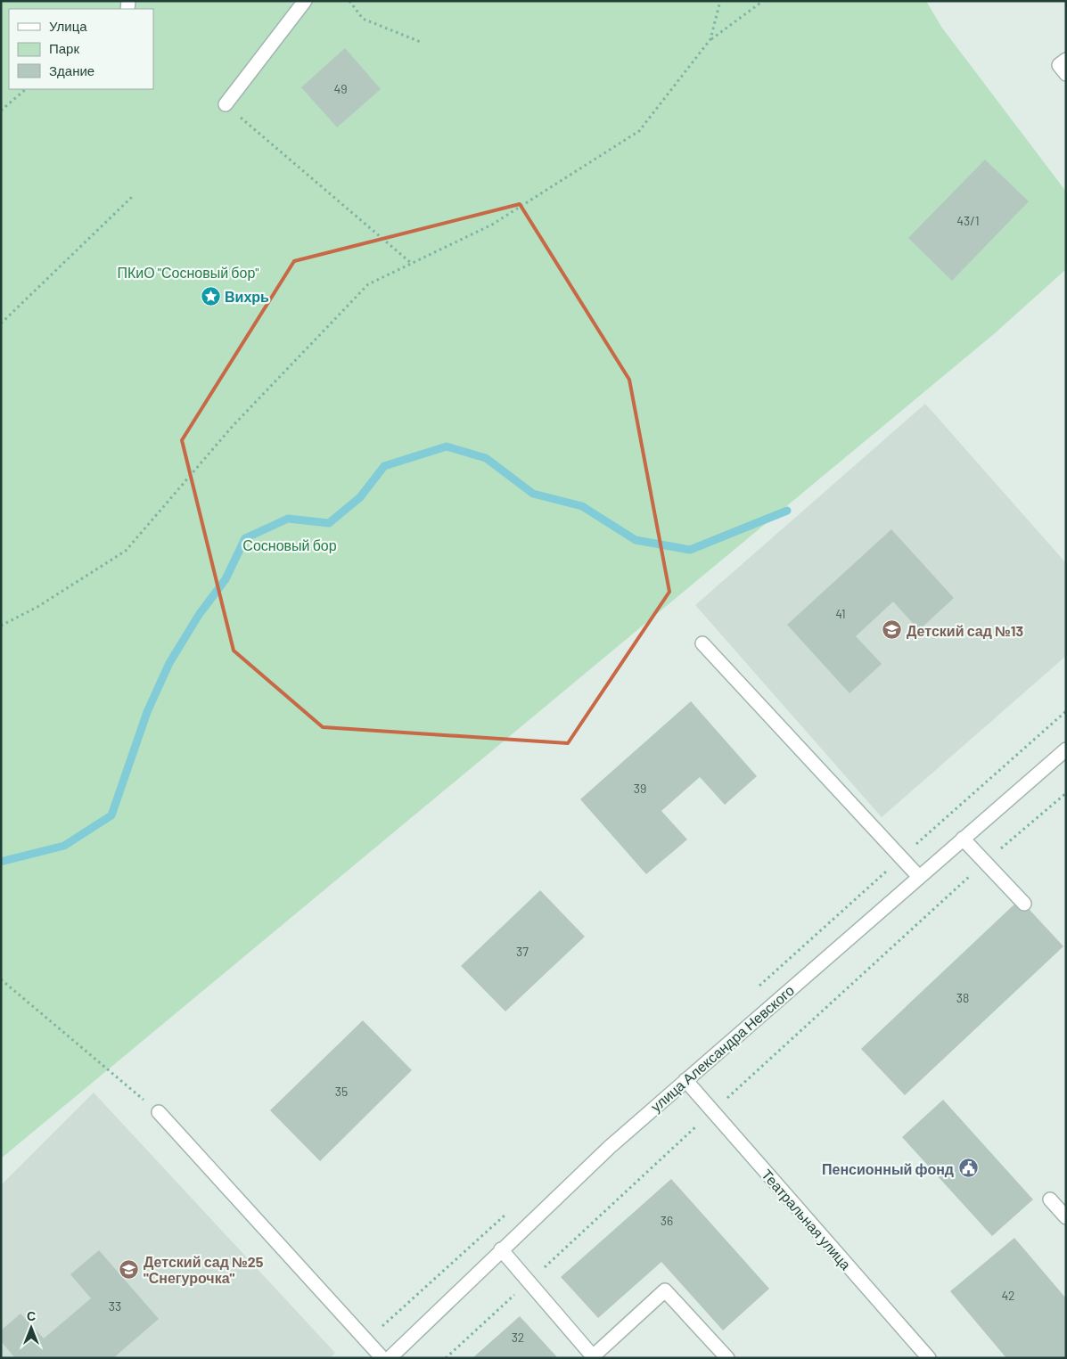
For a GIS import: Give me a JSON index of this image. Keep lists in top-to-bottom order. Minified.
{"streets":{"street":["улица Александра Невского","Театральная улица"]},"crossings":[["улица Александра Невского","Театральная улица"]],"parks":["ПКиО \"Сосновый бор\"","Сосновый бор"],"places":{"place":["Вихрь"],"school or university":["Детский сад №13","Детский сад №25 \"Снегурочка\""],"public building":["Пенсионный фонд"]},"house_numbers":["49","43/1","41","39","37","38","35","36","42","33","32"],"legend":["Улица","Парк","Здание"],"north":"top"}
